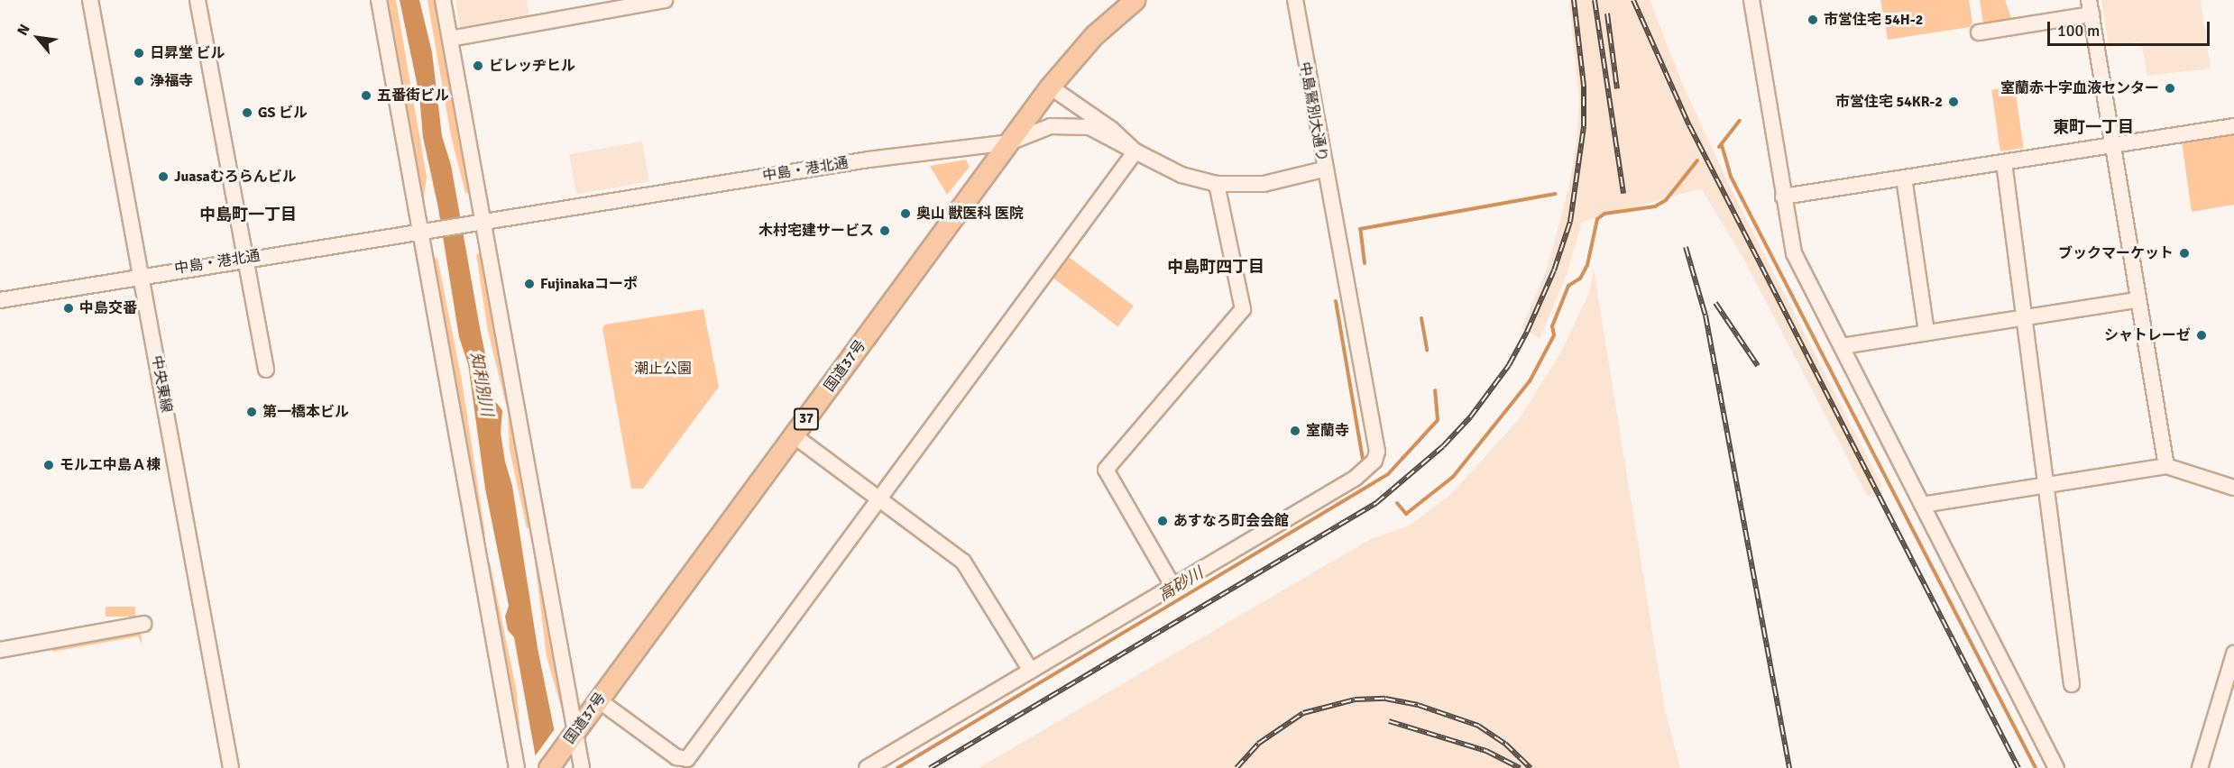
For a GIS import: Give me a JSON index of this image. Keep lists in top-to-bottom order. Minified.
{"streets":{"highway":["国道37号","37"],"street":["中島鷲別大通り","中島・港北通","中央東線"]},"crossings":[["中島・港北通","国道37号"],["中島・港北通","中央東線"]],"districts":["東町一丁目","中島町一丁目","中島町四丁目"],"water":["知利別川","高砂川"],"parks":["潮止公園"],"places":["市営住宅 54H-2","日昇堂 ビル","ビレッヂヒル","浄福寺","室蘭赤十字血液センター","五番街ビル","市営住宅 54KR-2","GS ビル","Juasaむろらんビル","奥山 獣医科 医院","木村宅建サービス","ブックマーケット","Fujinakaコーポ","中島交番","シャトレーゼ","第一橋本ビル","室蘭寺","モルエ中島Ａ棟","あすなろ町会会館"],"scale_bar":"100 m","north":"top left"}
